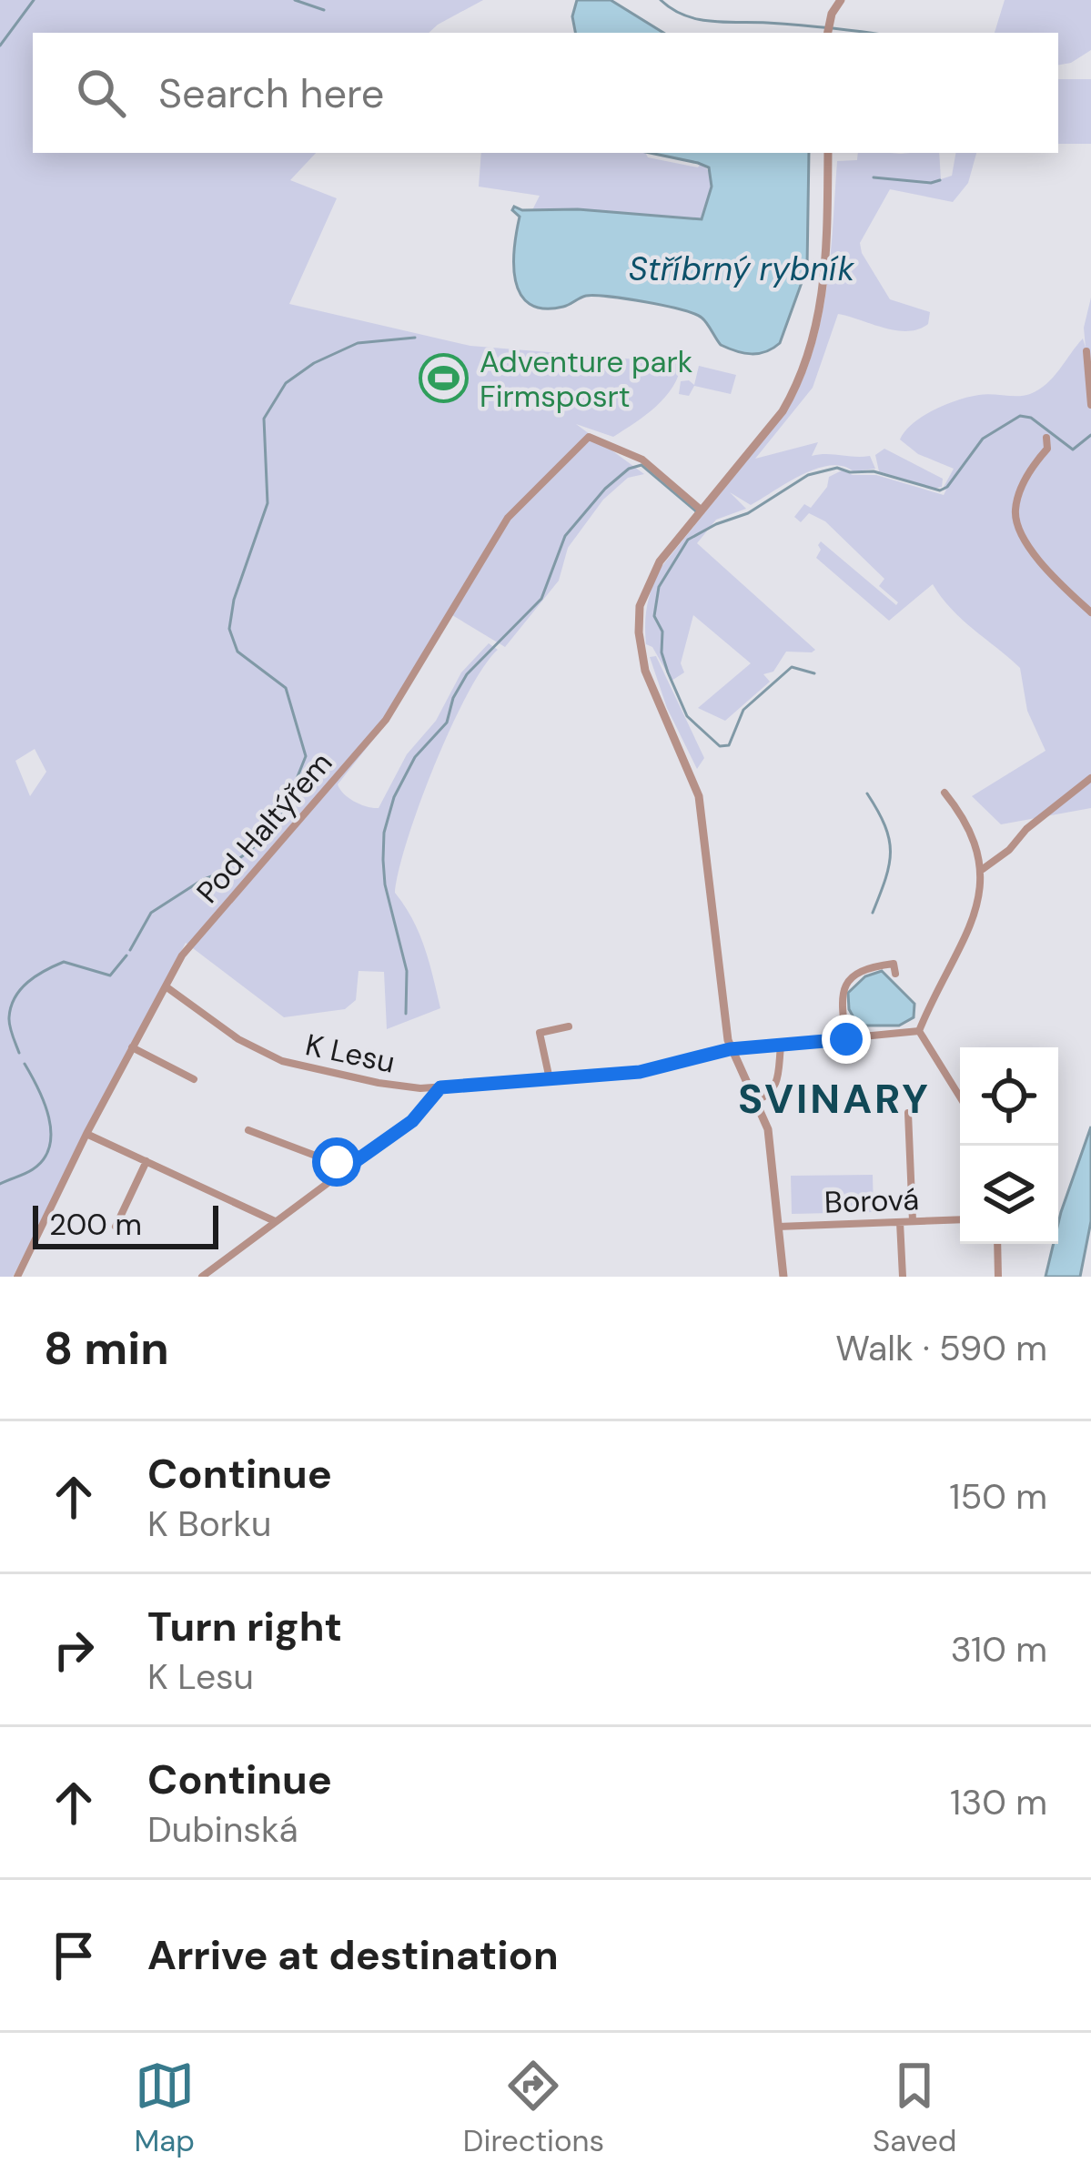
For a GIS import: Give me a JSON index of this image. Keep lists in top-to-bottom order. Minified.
{"streets":{"street":["Pod Haltýřem","K Lesu","Borová"]},"crossings":[["Pod Haltýřem","K Lesu"]],"districts":["SVINARY"],"water":["Stříbrný rybník"],"places":{"sports":["Adventure park Firmsposrt"]},"scale_bar":"200 m","page":{"search":"Search here","scale":"200 m","heading":["8 min","Walk · 590 m"],"list":[["Continue","K Borku","150 m"],["Turn right","K Lesu","310 m"],["Continue","Dubinská","130 m"],"Arrive at destination"],"nav":["Map","Directions","Saved"]}}
